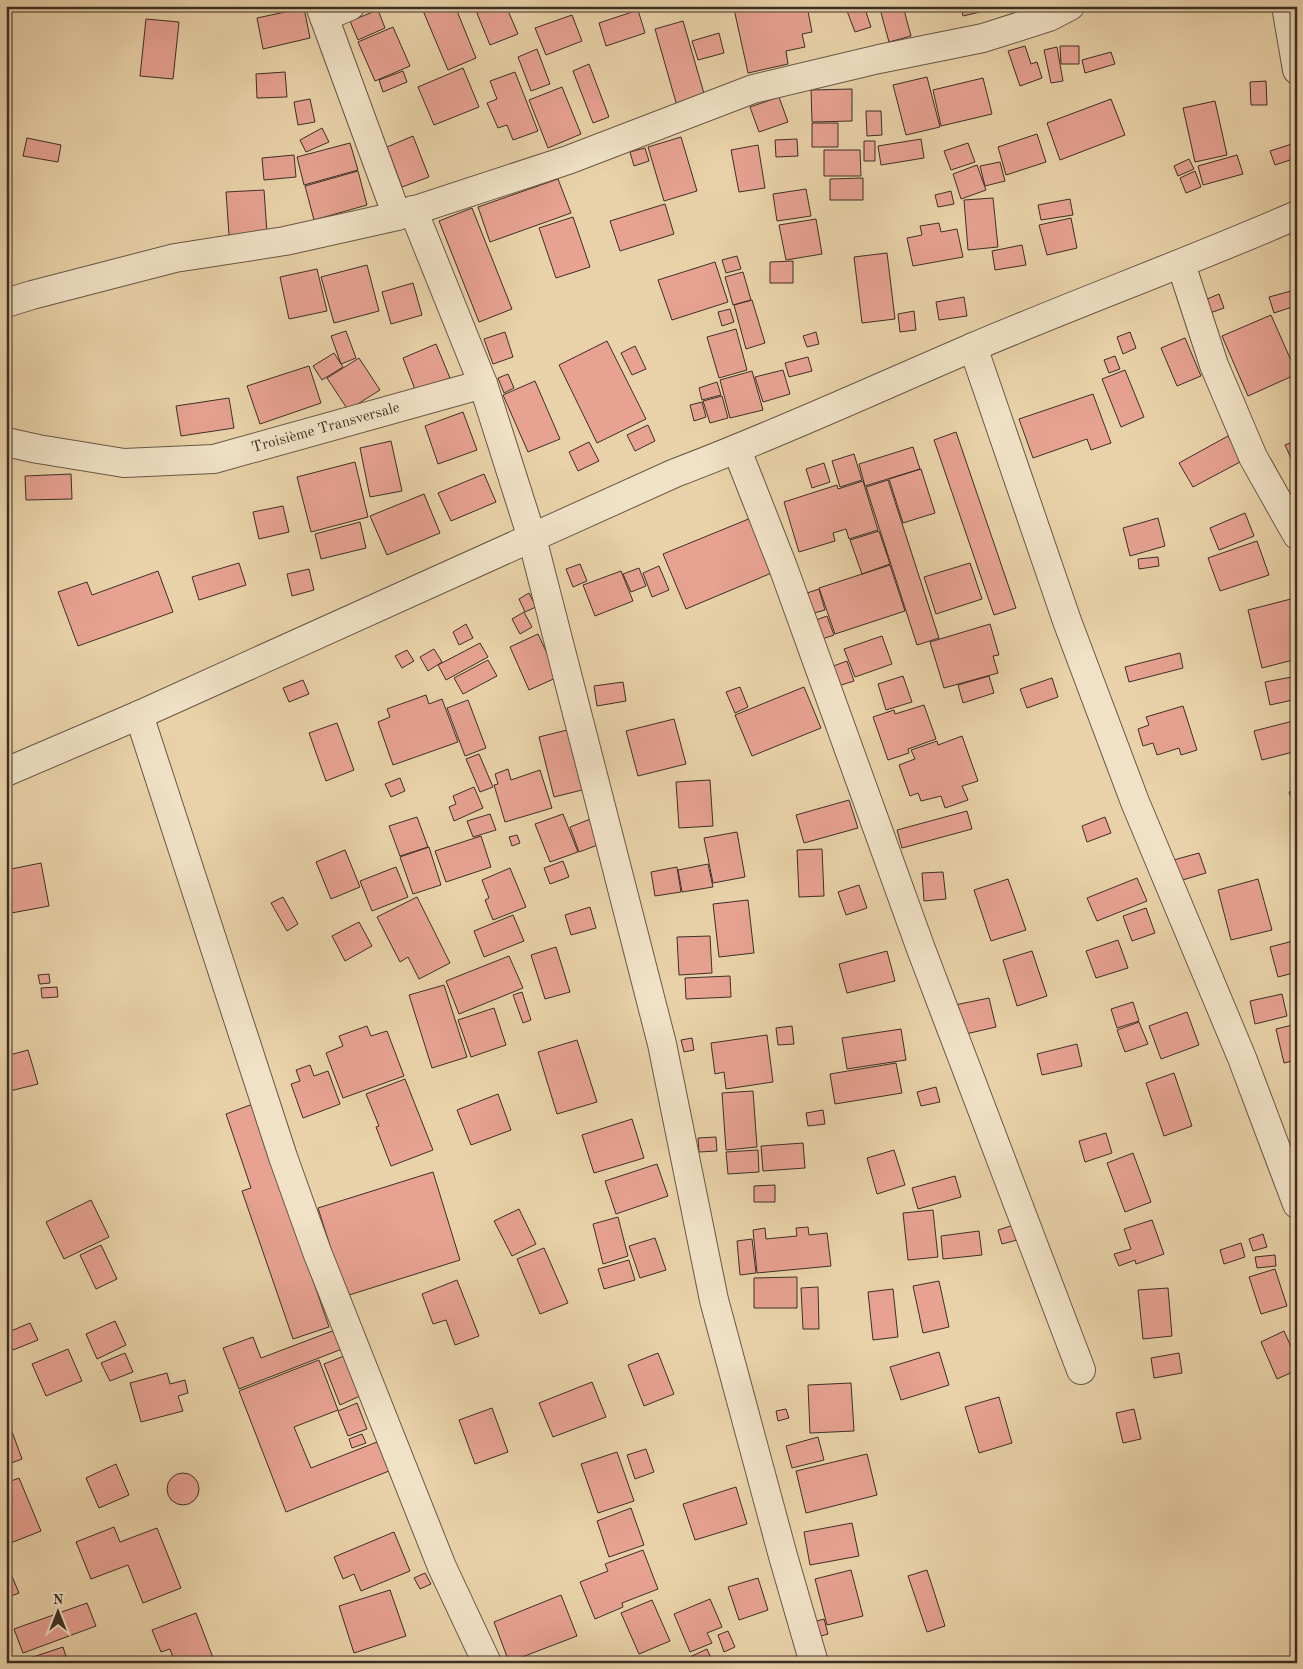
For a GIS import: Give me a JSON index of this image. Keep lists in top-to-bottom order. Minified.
{"streets":{"street":["Troisième Transversale"]},"north":"top"}
